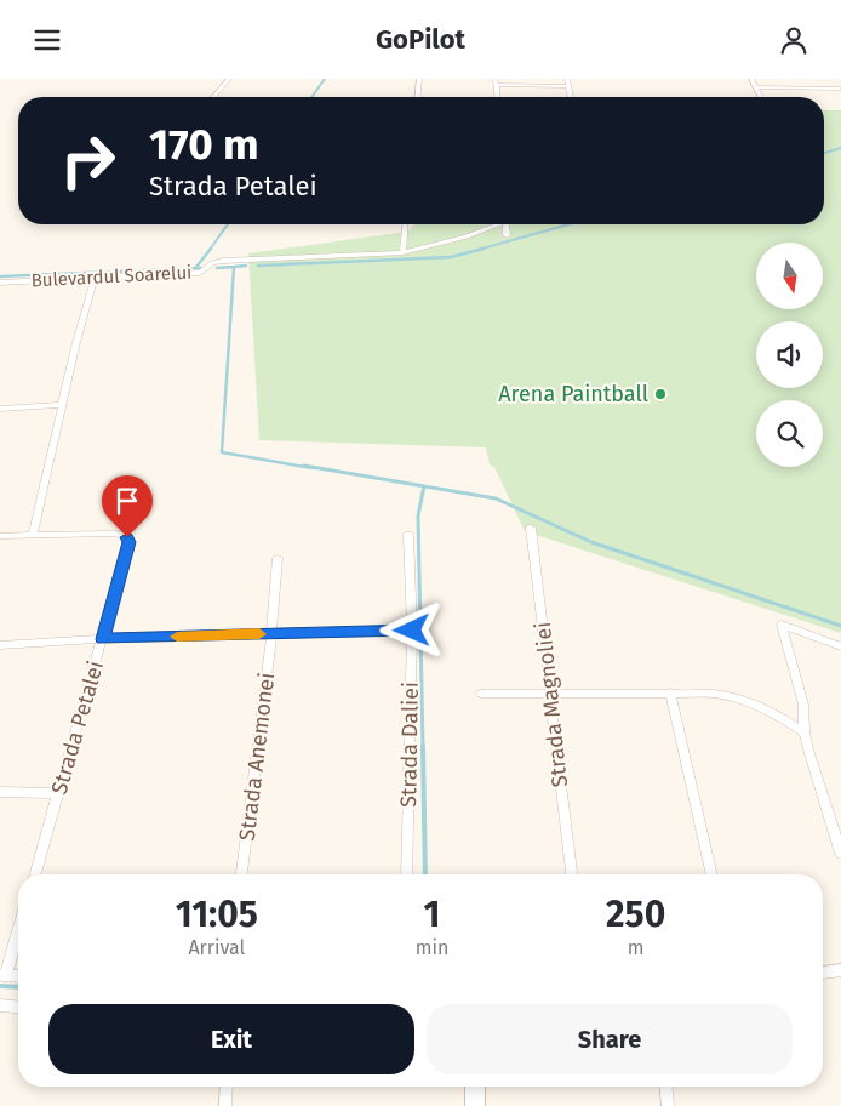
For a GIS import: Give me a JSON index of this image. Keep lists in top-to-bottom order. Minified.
{"streets":{"street":["Bulevardul Soarelui","Strada Magnoliei","Strada Petalei","Strada Daliei","Strada Anemonei"]},"places":["Arena Paintball"],"north":"bottom","page":{"header":"GoPilot","turn":["170 m","Strada Petalei"],"eta":["11:05","Arrival","1","min","250","m"],"buttons":["Exit","Share"]}}
